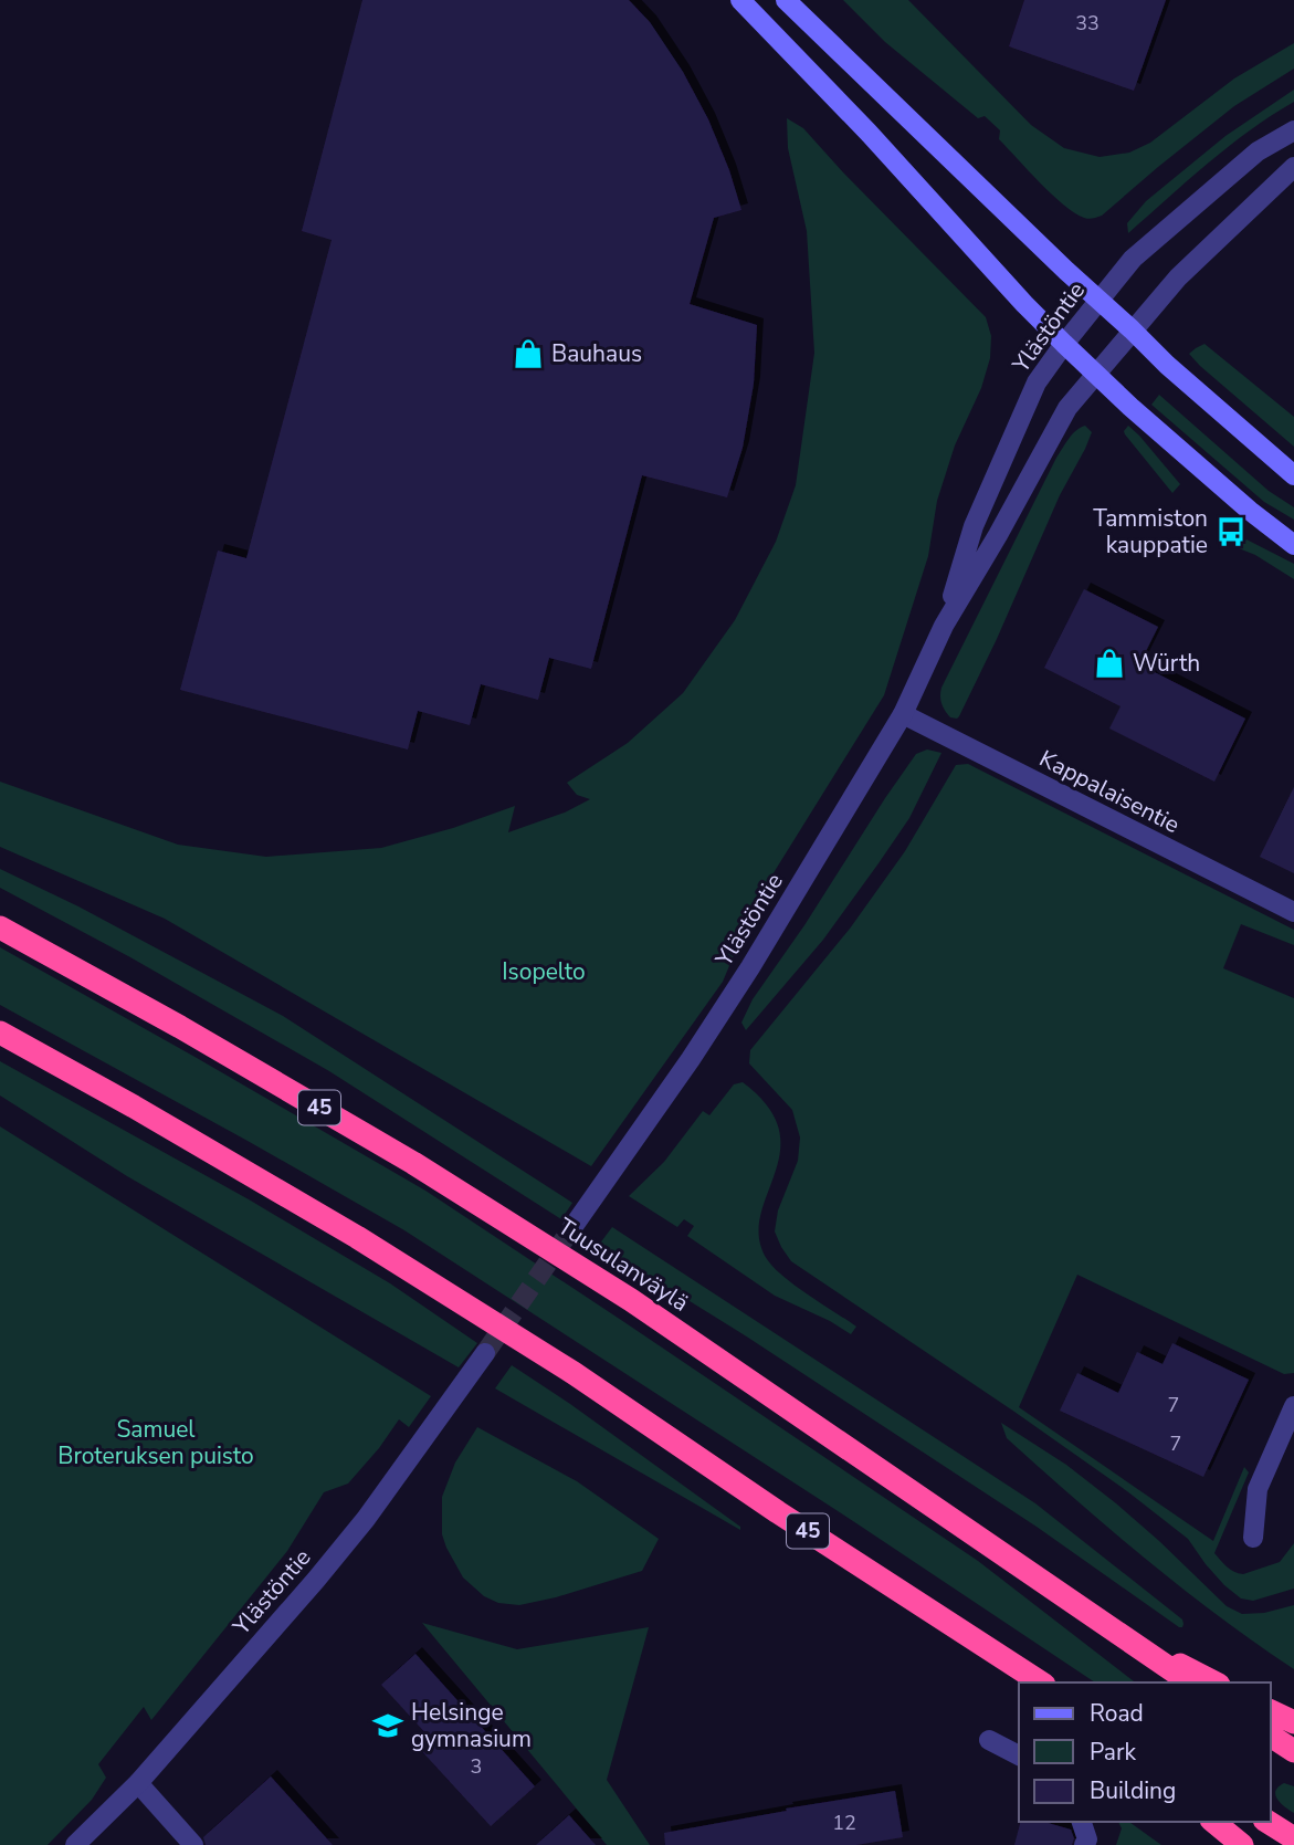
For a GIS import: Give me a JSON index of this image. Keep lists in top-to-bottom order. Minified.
{"streets":{"highway":["45","Tuusulanväylä"],"street":["Ylästöntie","Kappalaisentie"]},"crossings":[["Ylästöntie","Kappalaisentie"]],"parks":["Isopelto","Samuel Broteruksen puisto"],"places":{"shop":["Bauhaus","Würth"],"bus stop":["Tammiston kauppatie"],"school or university":["Helsinge gymnasium"]},"house_numbers":["33","7","7","3","12"],"legend":["Road","Park","Building"]}
